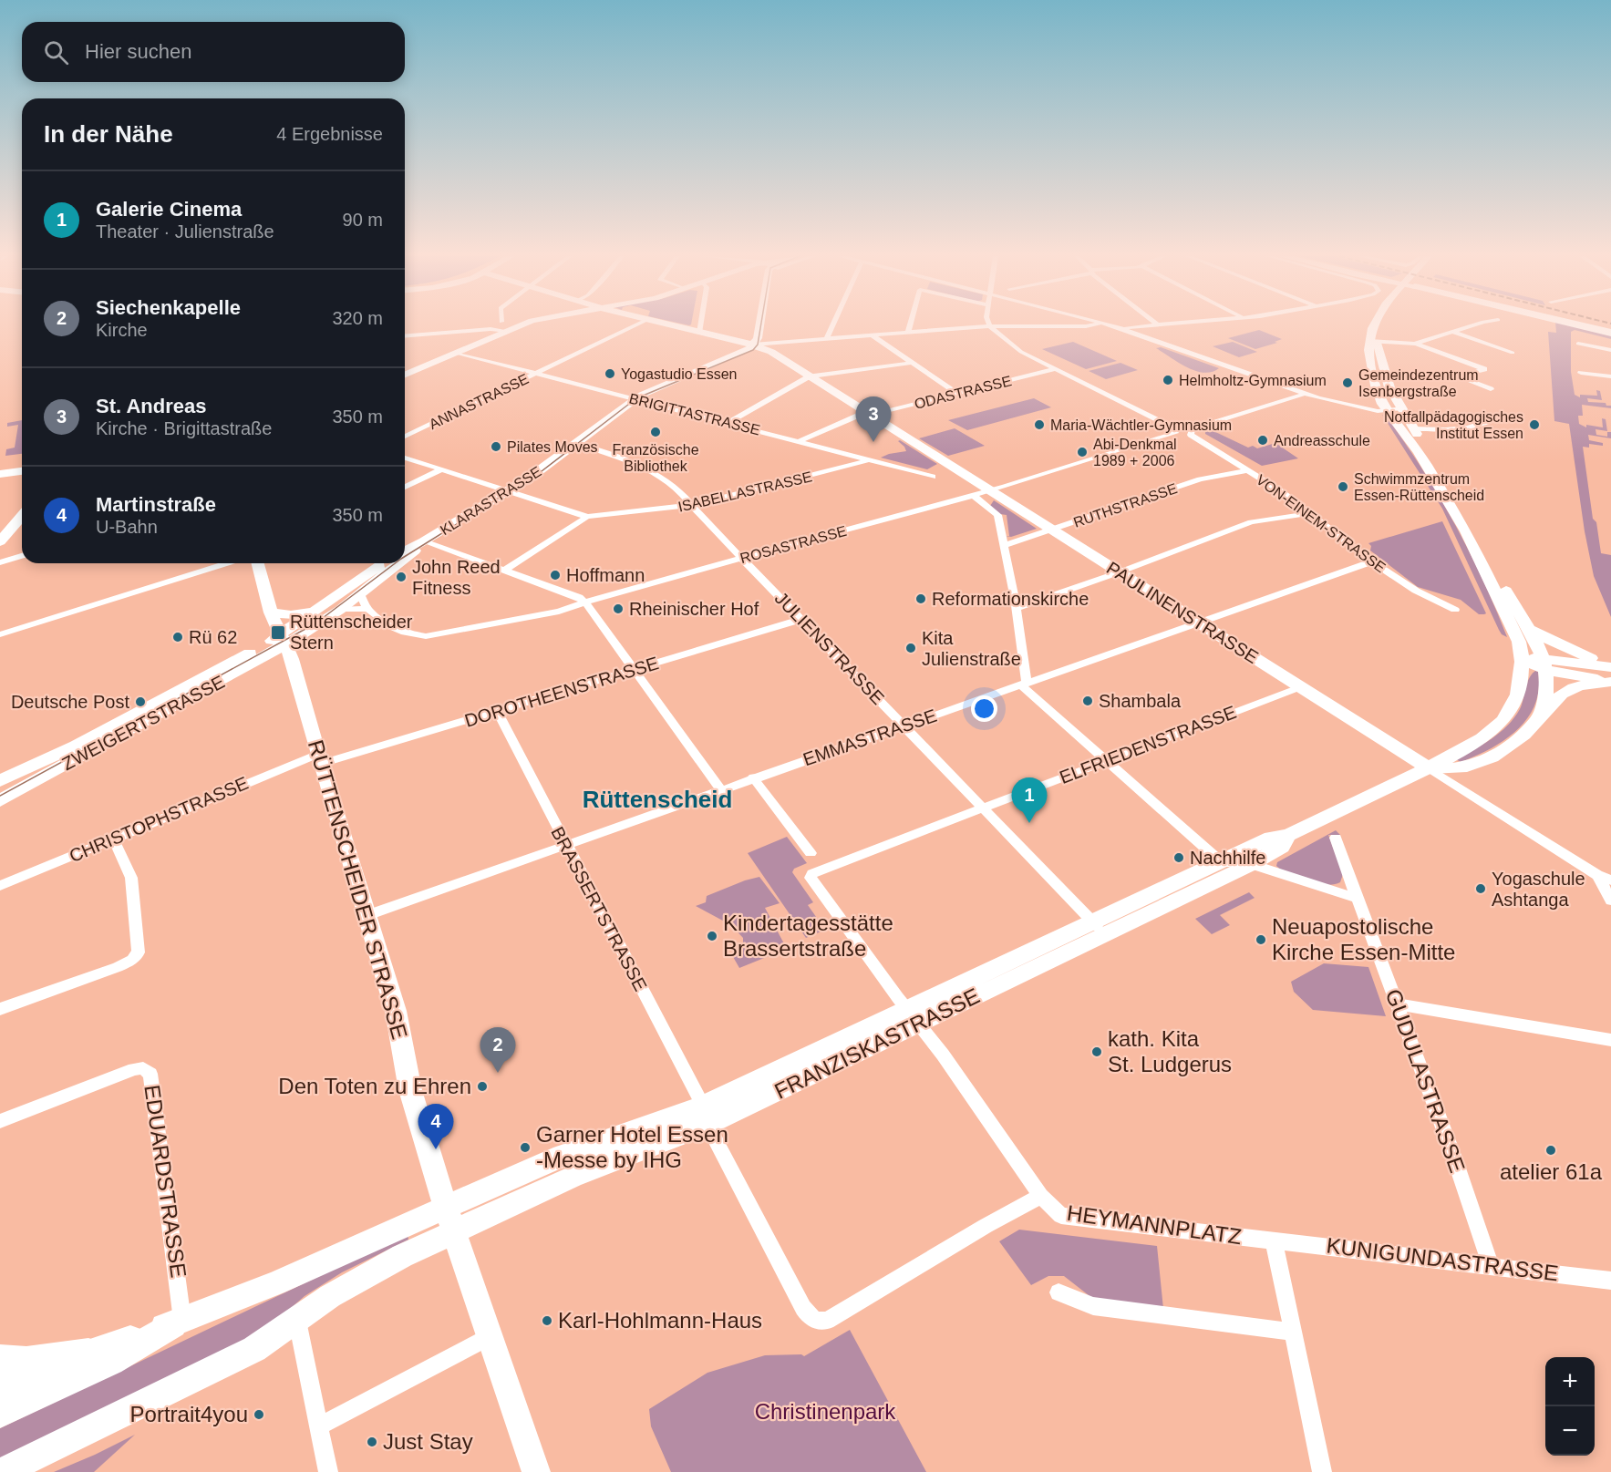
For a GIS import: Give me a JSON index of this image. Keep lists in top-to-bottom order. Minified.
{"streets":{"street":["ODASTRASSE","ANNASTRASSE","BRIGITTASTRASSE","ISABELLASTRASSE","KLARASTRASSE","RUTHSTRASSE","VON-EINEM-STRASSE","ROSASTRASSE","PAULINENSTRASSE","JULIENSTRASSE","DOROTHEENSTRASSE","ZWEIGERTSTRASSE","EMMASTRASSE","ELFRIEDENSTRASSE","CHRISTOPHSTRASSE","RÜTTENSCHEIDER STRASSE","BRASSERTSTRASSE","FRANZISKASTRASSE","GUDULASTRASSE","EDUARDSTRASSE","HEYMANNPLATZ","KUNIGUNDASTRASSE"]},"crossings":[["ODASTRASSE","BRIGITTASTRASSE"],["ODASTRASSE","ROSASTRASSE"],["ODASTRASSE","PAULINENSTRASSE"],["ANNASTRASSE","BRIGITTASTRASSE"],["BRIGITTASTRASSE","ISABELLASTRASSE"],["BRIGITTASTRASSE","KLARASTRASSE"],["ISABELLASTRASSE","JULIENSTRASSE"],["KLARASTRASSE","PAULINENSTRASSE"],["KLARASTRASSE","JULIENSTRASSE"],["KLARASTRASSE","ZWEIGERTSTRASSE"],["KLARASTRASSE","RÜTTENSCHEIDER STRASSE"],["RUTHSTRASSE","VON-EINEM-STRASSE"],["RUTHSTRASSE","PAULINENSTRASSE"],["VON-EINEM-STRASSE","EMMASTRASSE"],["ROSASTRASSE","PAULINENSTRASSE"],["ROSASTRASSE","JULIENSTRASSE"],["PAULINENSTRASSE","EMMASTRASSE"],["PAULINENSTRASSE","ELFRIEDENSTRASSE"],["PAULINENSTRASSE","FRANZISKASTRASSE"],["JULIENSTRASSE","DOROTHEENSTRASSE"],["JULIENSTRASSE","EMMASTRASSE"],["JULIENSTRASSE","ELFRIEDENSTRASSE"],["JULIENSTRASSE","FRANZISKASTRASSE"],["DOROTHEENSTRASSE","CHRISTOPHSTRASSE"],["DOROTHEENSTRASSE","RÜTTENSCHEIDER STRASSE"],["DOROTHEENSTRASSE","BRASSERTSTRASSE"],["ZWEIGERTSTRASSE","RÜTTENSCHEIDER STRASSE"],["EMMASTRASSE","RÜTTENSCHEIDER STRASSE"],["EMMASTRASSE","BRASSERTSTRASSE"],["ELFRIEDENSTRASSE","HEYMANNPLATZ"],["CHRISTOPHSTRASSE","RÜTTENSCHEIDER STRASSE"],["RÜTTENSCHEIDER STRASSE","FRANZISKASTRASSE"],["BRASSERTSTRASSE","FRANZISKASTRASSE"],["BRASSERTSTRASSE","HEYMANNPLATZ"],["FRANZISKASTRASSE","EDUARDSTRASSE"],["FRANZISKASTRASSE","HEYMANNPLATZ"],["GUDULASTRASSE","KUNIGUNDASTRASSE"],["HEYMANNPLATZ","KUNIGUNDASTRASSE"]],"districts":["Rüttenscheid"],"parks":["Christinenpark"],"places":{"other":["Yogastudio Essen","Helmholtz-Gymnasium","Gemeindezentrum Isenbergstraße","Maria-Wächtler-Gymnasium","Notfallpädagogisches Institut Essen","Französische Bibliothek","Andreasschule","Pilates Moves","Abi-Denkmal 1989 + 2006","Schwimmzentrum Essen-Rüttenscheid","Hoffmann","John Reed Fitness","Reformationskirche","Rheinischer Hof","Rü 62","Kita Julienstraße","Shambala","Deutsche Post","Nachhilfe","Yogaschule Ashtanga","Kindertagesstätte Brassertstraße","Neuapostolische Kirche Essen-Mitte","kath. Kita St. Ludgerus","Den Toten zu Ehren","Garner Hotel Essen -Messe by IHG","atelier 61a","Karl-Hohlmann-Haus","Portrait4you","Just Stay"],"transit":["Rüttenscheider Stern"]},"page":{"search":"Hier suchen","heading":["In der Nähe","4 Ergebnisse"],"list":[{"mark":"1","name":"Galerie Cinema","note":"Theater · Julienstraße","value":"90 m"},{"mark":"2","name":"Siechenkapelle","note":"Kirche","value":"320 m"},{"mark":"3","name":"St. Andreas","note":"Kirche · Brigittastraße","value":"350 m"},{"mark":"4","name":"Martinstraße","note":"U-Bahn","value":"350 m"}],"pins":["3","1","2","4"],"map_buttons":["+","−"]}}
